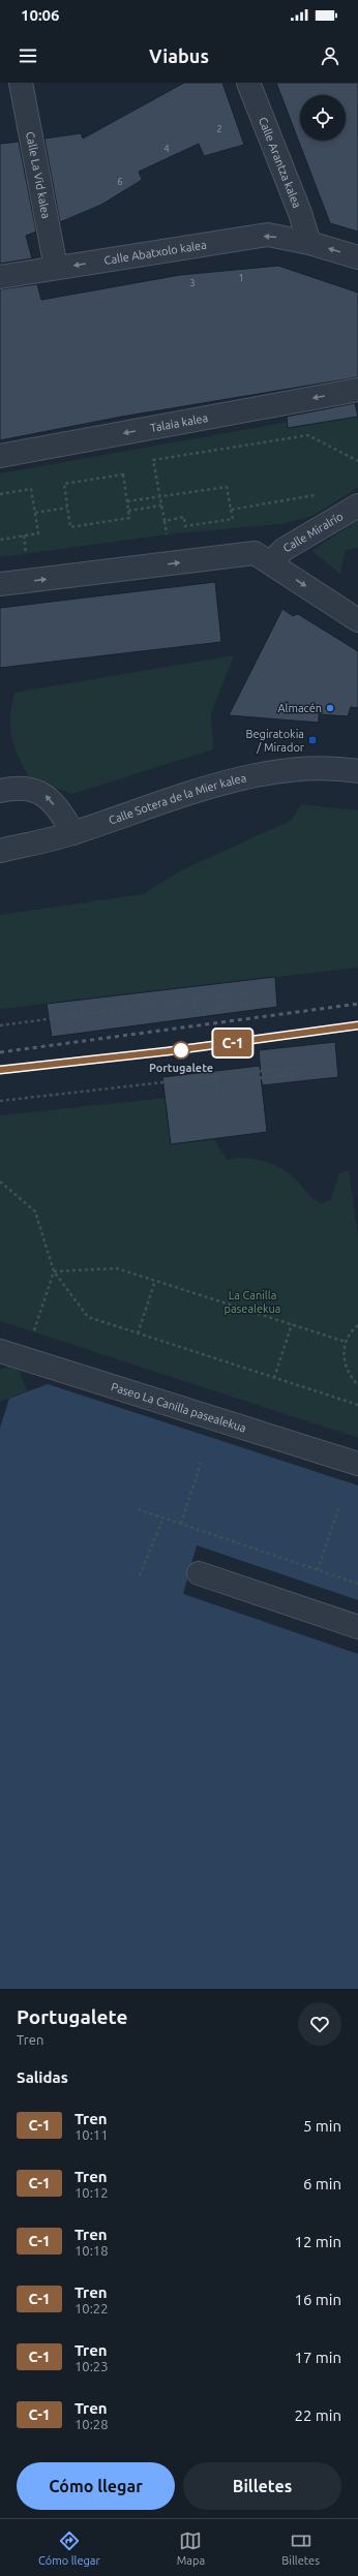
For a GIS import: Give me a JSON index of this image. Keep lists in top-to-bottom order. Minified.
{"streets":{"street":["Calle Arantza kalea","Calle La Vid kalea","Calle Abatxolo kalea","Talaia kalea","Calle Miralrío","Calle Sotera de la Mier kalea","Paseo La Canilla pasealekua"]},"crossings":[["Calle Arantza kalea","Calle Abatxolo kalea"],["Calle La Vid kalea","Calle Abatxolo kalea"]],"one_way":["Calle Abatxolo kalea","Calle Miralrío"],"parks":["La Canilla pasealekua"],"places":{"other":["Almacén","Portugalete"],"transit":["Begiratokia / Mirador"]},"house_numbers":["2","4","6","1","3"],"page":{"status":"10:06","header":"Viabus","on_map":"C-1","heading":[["Portugalete","Tren"],"Salidas"],"list":[{"mark":"C-1","name":"Tren","note":"10:11","value":"5 min"},{"mark":"C-1","name":"Tren","note":"10:12","value":"6 min"},{"mark":"C-1","name":"Tren","note":"10:18","value":"12 min"},{"mark":"C-1","name":"Tren","note":"10:22","value":"16 min"},{"mark":"C-1","name":"Tren","note":"10:23","value":"17 min"},{"mark":"C-1","name":"Tren","note":"10:28","value":"22 min"}],"buttons":["Cómo llegar","Billetes"],"tabs":["Cómo llegar","Mapa","Billetes"]}}
